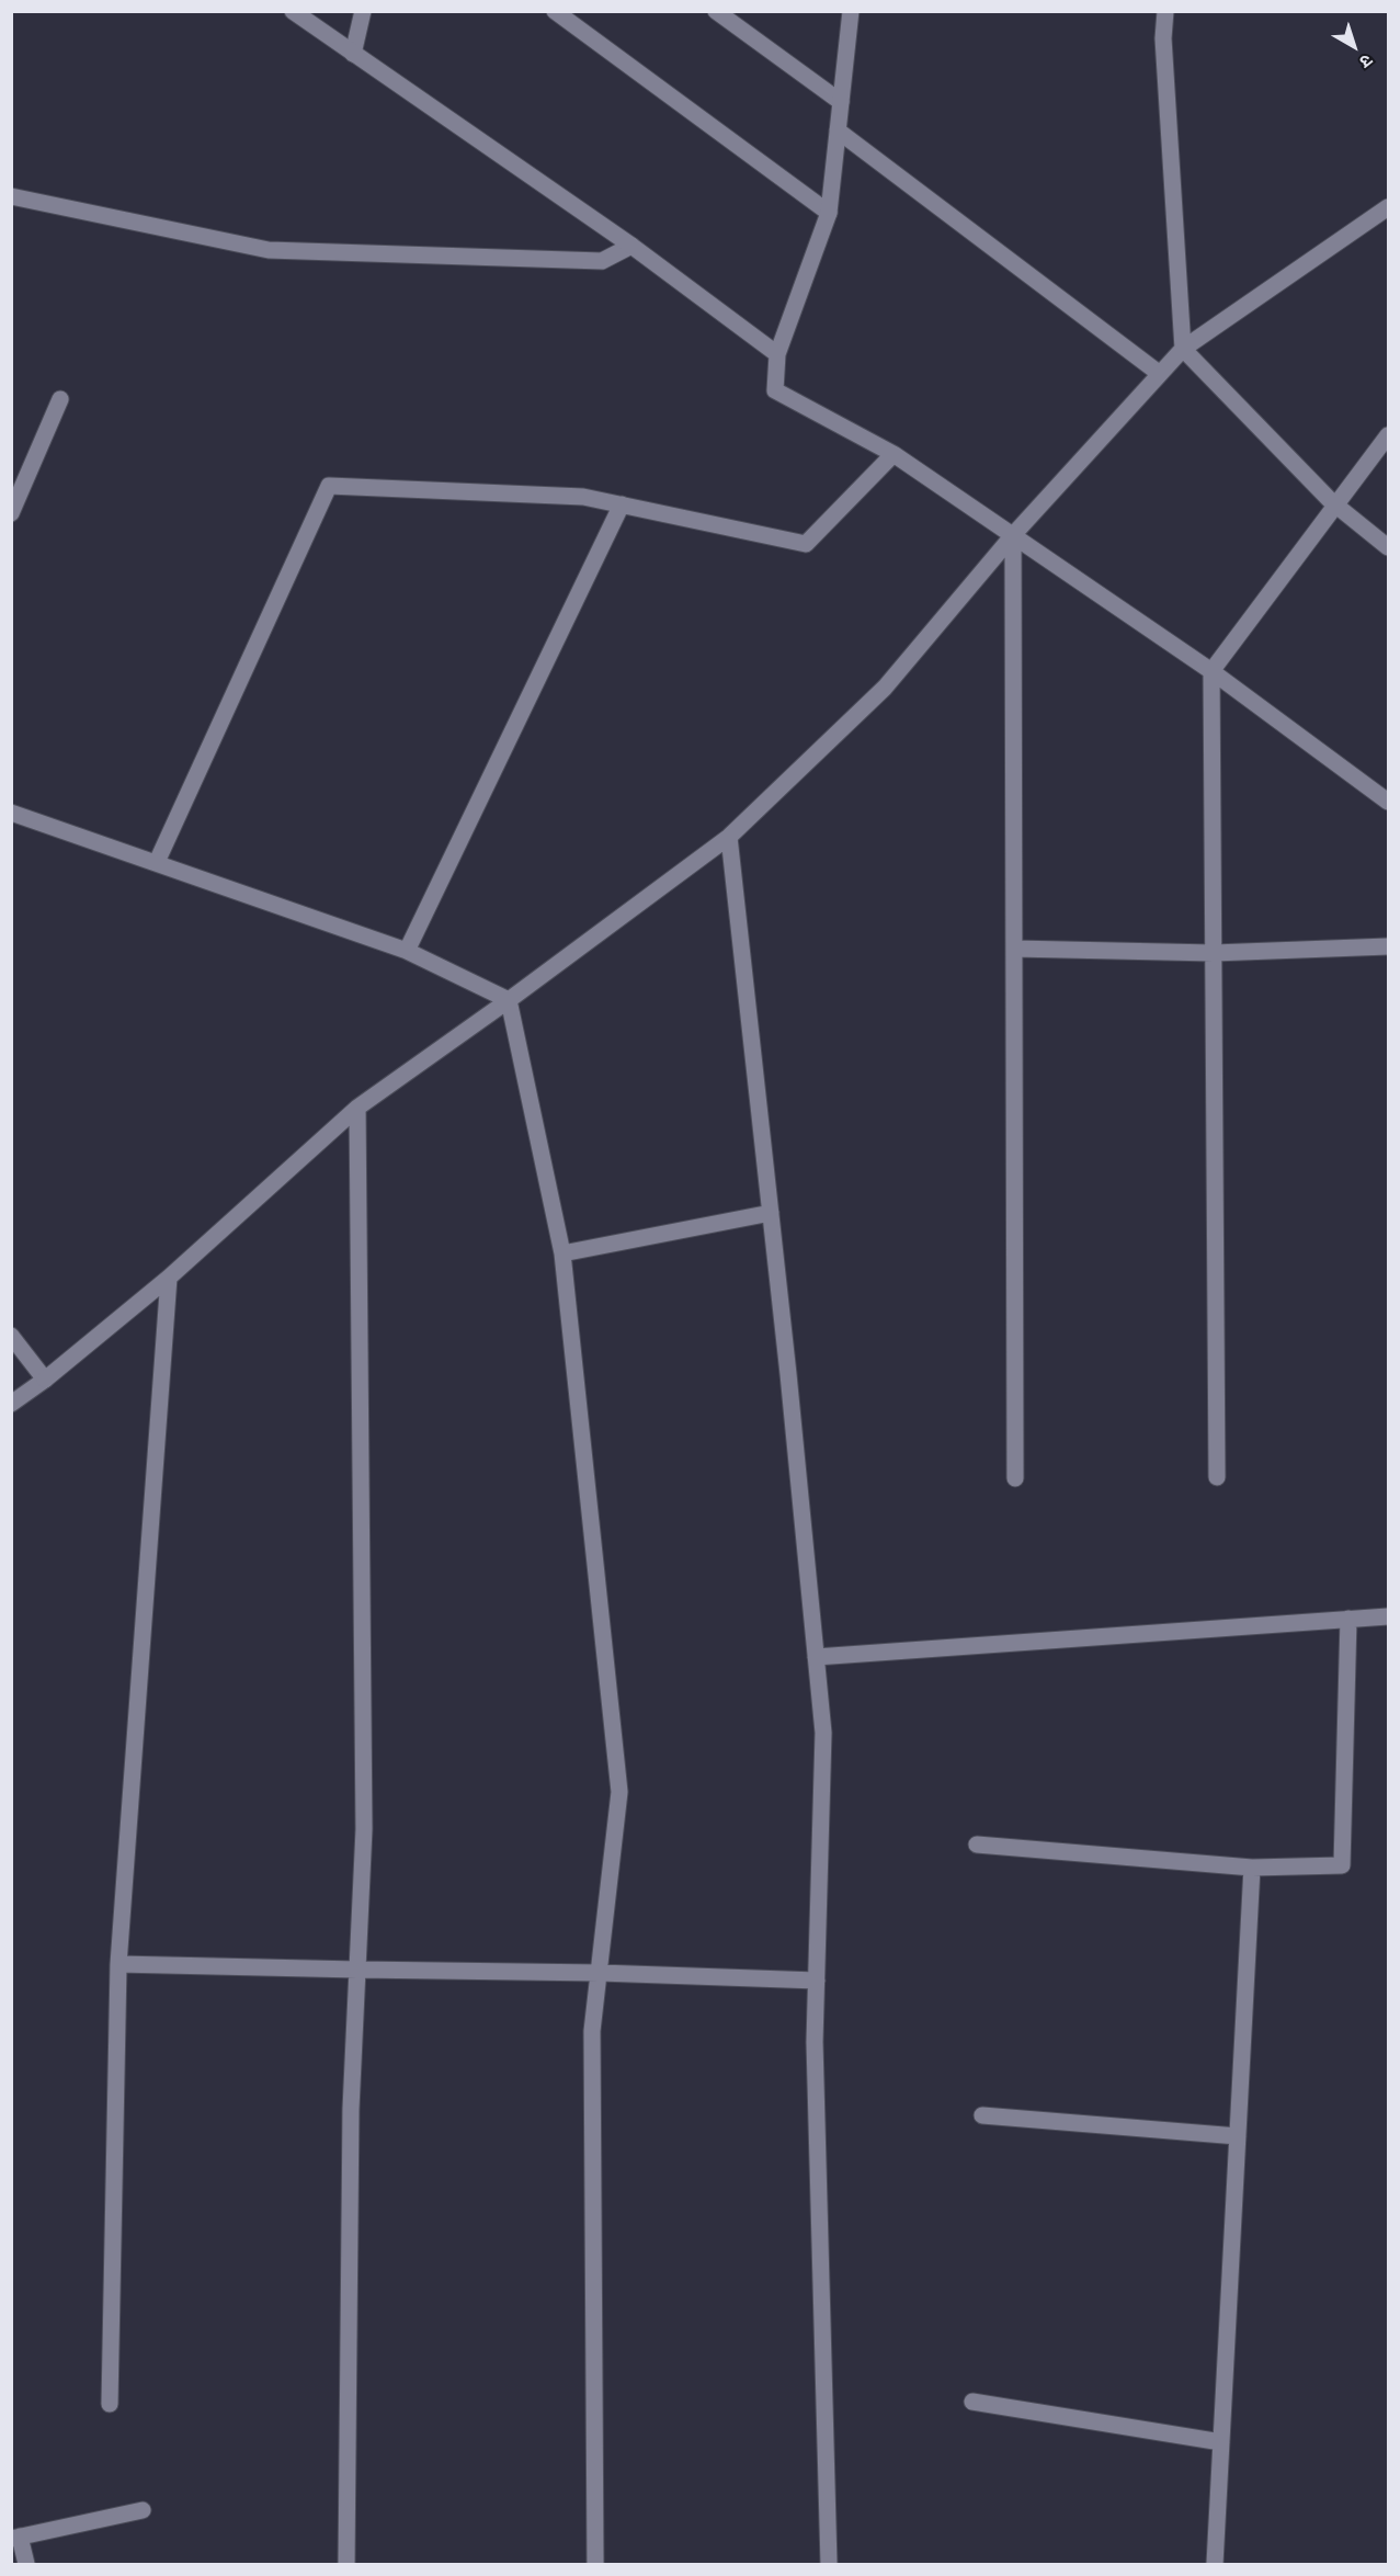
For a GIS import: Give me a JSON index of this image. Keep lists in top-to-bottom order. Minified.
{"north":"bottom right"}
